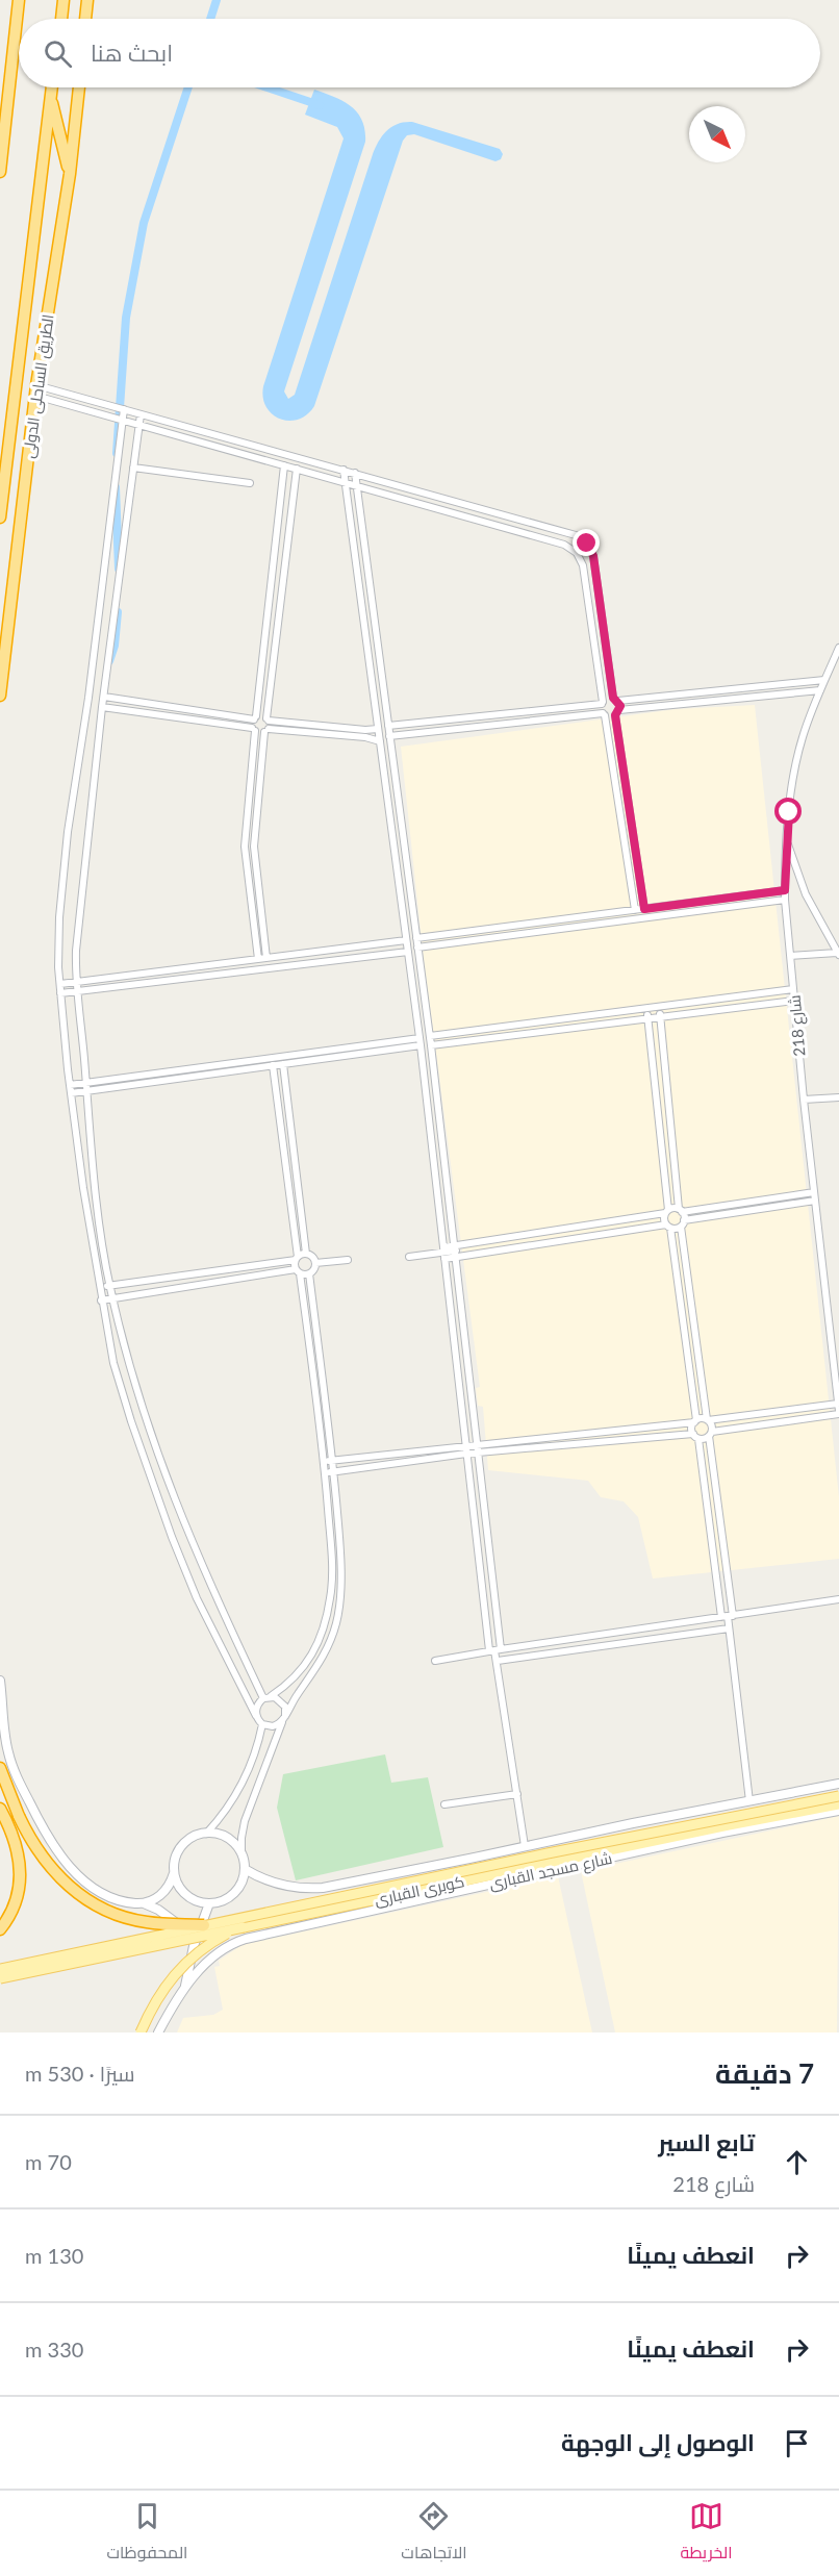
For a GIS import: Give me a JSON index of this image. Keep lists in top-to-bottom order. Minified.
{"streets":{"highway":["الطريق الساحلى الدولى"],"main road":["كوبرى القبارى"],"street":["شارع 218","شارع مسجد القبارى"]},"north":"bottom right","page":{"search":"ابحث هنا","heading":["7 دقيقة","سيرًا · 530 m"],"list":[["تابع السير","شارع 218","70 m"],["انعطف يمينًا","130 m"],["انعطف يمينًا","330 m"],"الوصول إلى الوجهة"],"nav":["الخريطة","الاتجاهات","المحفوظات"]}}
